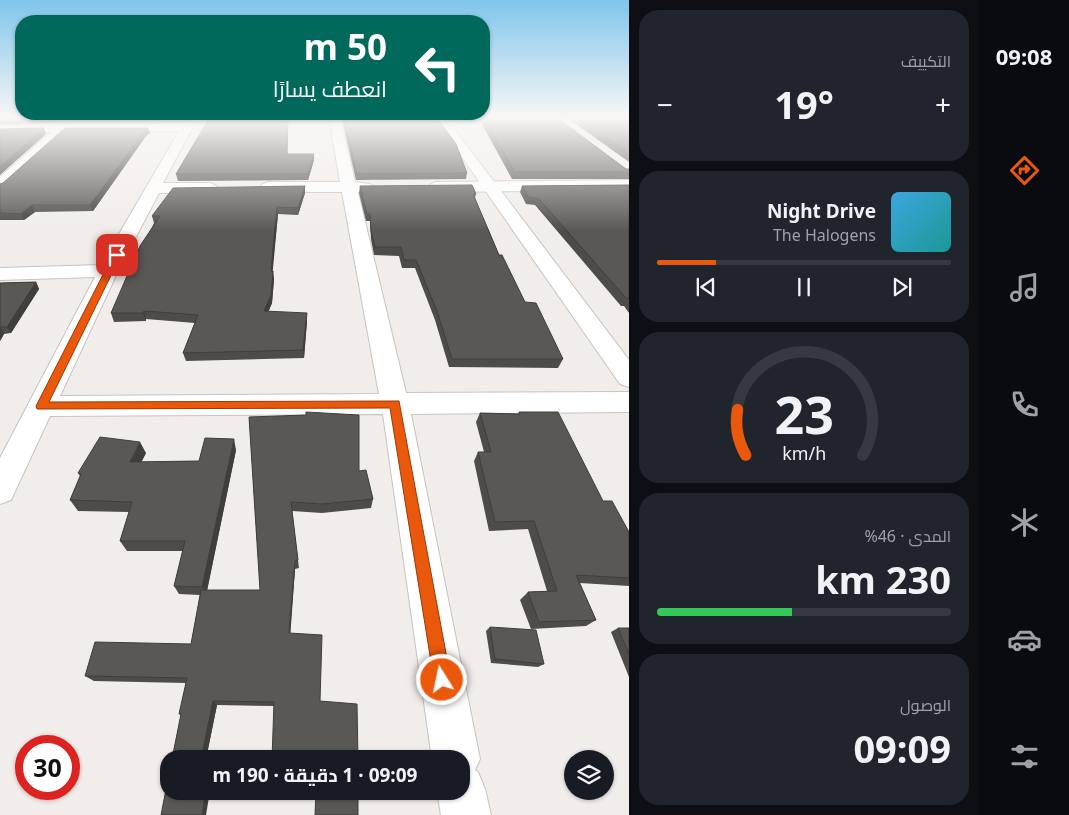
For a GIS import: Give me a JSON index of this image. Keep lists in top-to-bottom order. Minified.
{"page":{"tabs":"09:08","tile":["التكييف",["المدى · 46%","230 km"],["الوصول","09:09"]],"turn":["50 m","انعطف يسارًا"],"heat":["−","19°","+"],"song":["Night Drive","The Halogens"],"limit":"30","trip":"09:09 · 1 دقيقة · 190 m","gauge":["23","km/h"]}}
